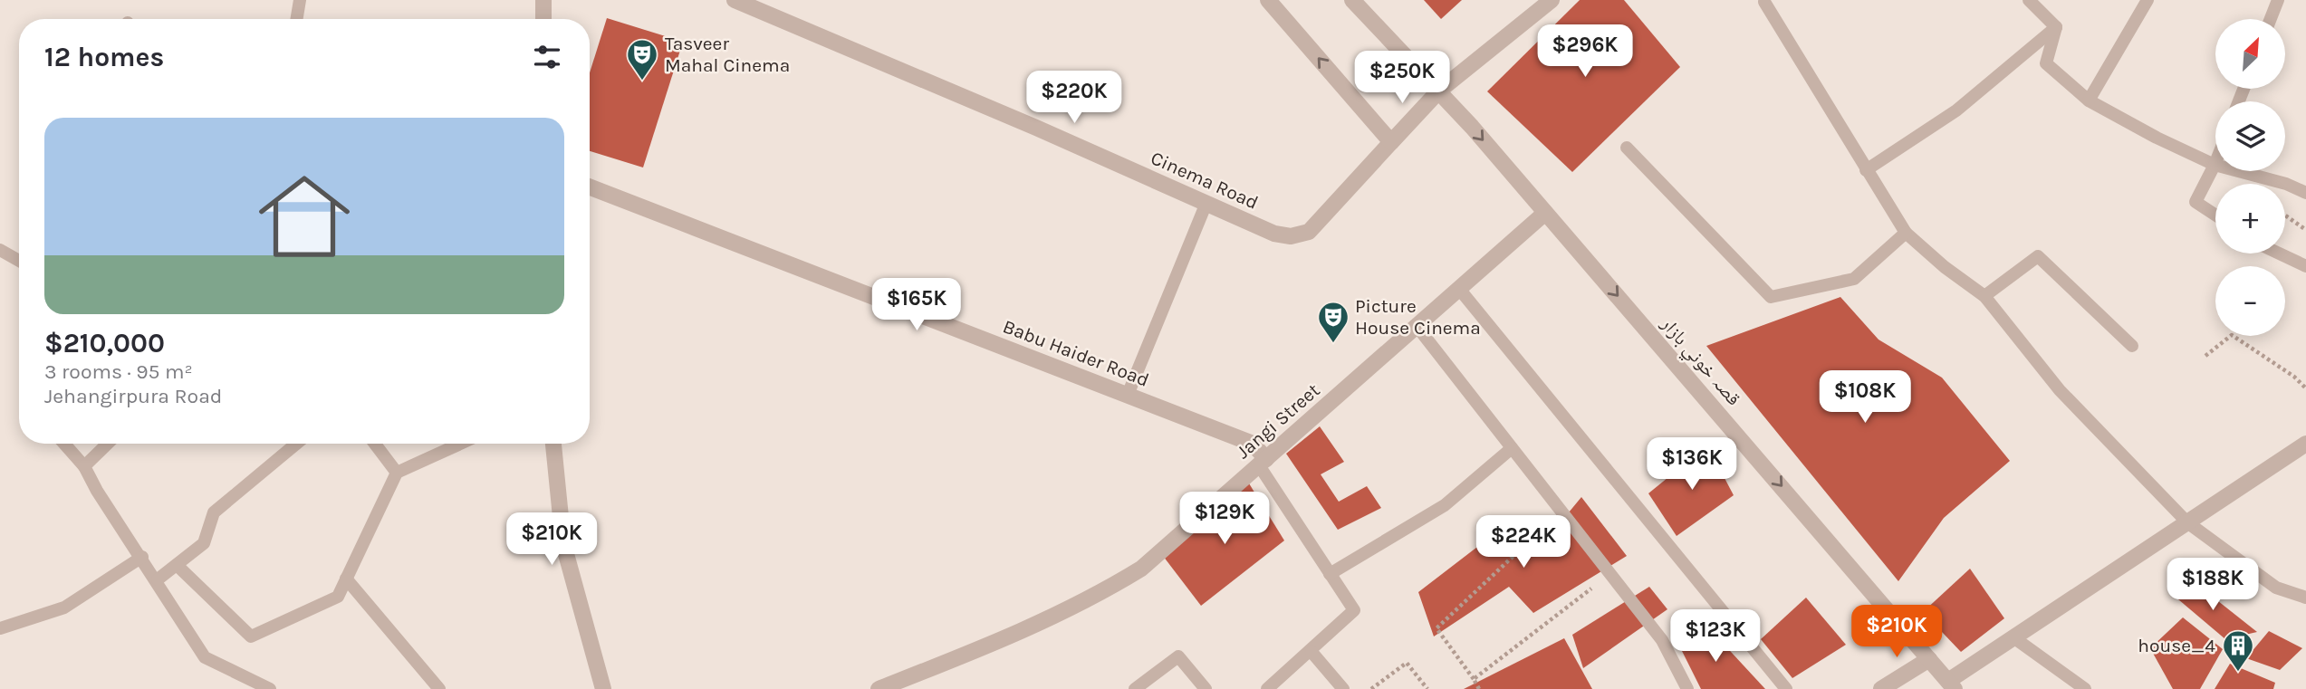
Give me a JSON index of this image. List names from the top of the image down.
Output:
{
  "streets": {
    "street": [
      "Cinema Road",
      "Babu Haider Road",
      "قصہ خوني بازار",
      "Jangi Street"
    ]
  },
  "crossings": [
    ["Cinema Road", "قصہ خوني بازار"],
    ["Babu Haider Road", "Jangi Street"],
    ["قصہ خوني بازار", "Jangi Street"]
  ],
  "one_way": ["قصہ خوني بازار"],
  "places": {
    "theatre": ["Tasveer Mahal Cinema", "Picture House Cinema"],
    "building": ["house_4"]
  },
  "north": "top right",
  "page": {
    "map_buttons": ["+", "−"],
    "heading": "12 homes",
    "price": [
      "$296K",
      "$250K",
      "$220K",
      "$165K",
      "$108K",
      "$136K",
      "$129K",
      "$210K",
      "$224K",
      "$188K",
      "$210K",
      "$123K"
    ],
    "list": [
      {
        "name": "$210,000",
        "note": "3 rooms · 95 m² · Jehangirpura Road"
      }
    ]
  }
}
